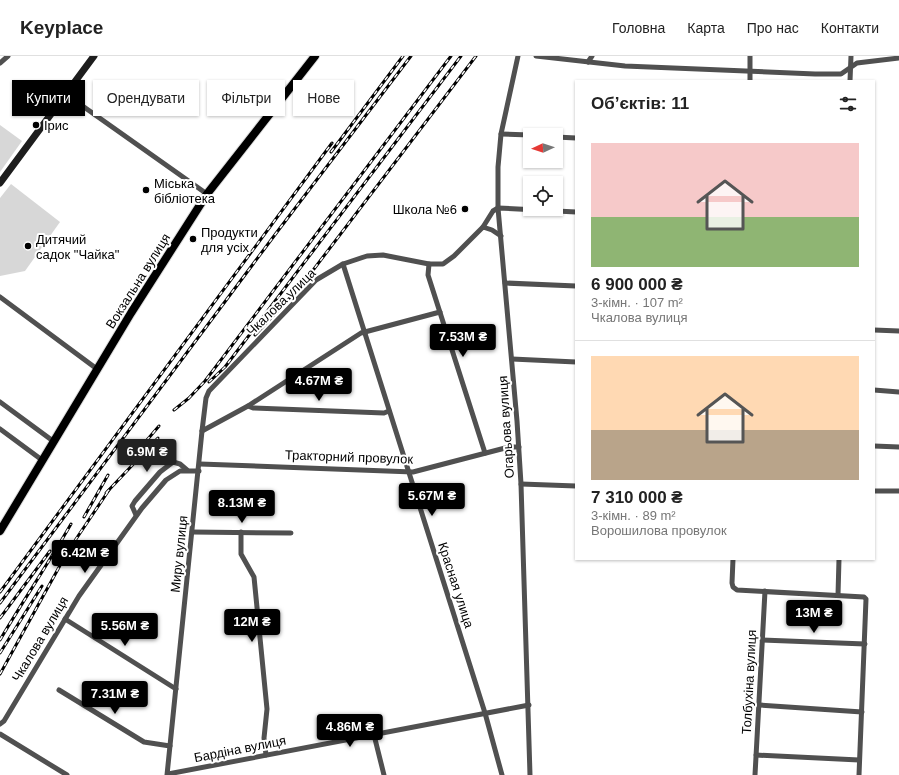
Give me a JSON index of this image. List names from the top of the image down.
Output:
{
  "streets": {
    "main road": ["Вокзальна вулиця"],
    "street": [
      "Чкалова улица",
      "Огарьова вулиця",
      "Тракторний провулок",
      "Миру вулиця",
      "Красная улица",
      "Чкалова вулиця",
      "Толбухіна вулиця",
      "Бардіна вулиця"
    ]
  },
  "crossings": [
    ["Чкалова улица", "Огарьова вулиця"],
    ["Чкалова улица", "Миру вулиця"],
    ["Чкалова улица", "Красная улица"],
    ["Огарьова вулиця", "Тракторний провулок"],
    ["Огарьова вулиця", "Бардіна вулиця"],
    ["Тракторний провулок", "Миру вулиця"],
    ["Тракторний провулок", "Красная улица"],
    ["Миру вулиця", "Чкалова вулиця"],
    ["Миру вулиця", "Бардіна вулиця"],
    ["Красная улица", "Бардіна вулиця"]
  ],
  "places": [
    "Ірис",
    "Міська бібліотека",
    "Школа №6",
    "Продукти для усіх",
    "Дитячий садок \"Чайка\""
  ],
  "north": "left",
  "page": {
    "header": "Keyplace",
    "nav": [
      "Головна",
      "Карта",
      "Про нас",
      "Контакти"
    ],
    "chip": [
      "Купити",
      "Орендувати",
      "Фільтри",
      "Нове"
    ],
    "heading": "Об’єктів: 11",
    "list": [
      {
        "name": "6 900 000 ₴",
        "note": "3-кімн. · 107 m² · Чкалова вулиця"
      },
      {
        "name": "7 310 000 ₴",
        "note": "3-кімн. · 89 m² · Ворошилова провулок"
      }
    ],
    "price": [
      "7.53M ₴",
      "4.67M ₴",
      "6.9M ₴",
      "5.67M ₴",
      "8.13M ₴",
      "6.42M ₴",
      "13M ₴",
      "12M ₴",
      "5.56M ₴",
      "7.31M ₴",
      "4.86M ₴"
    ]
  }
}
